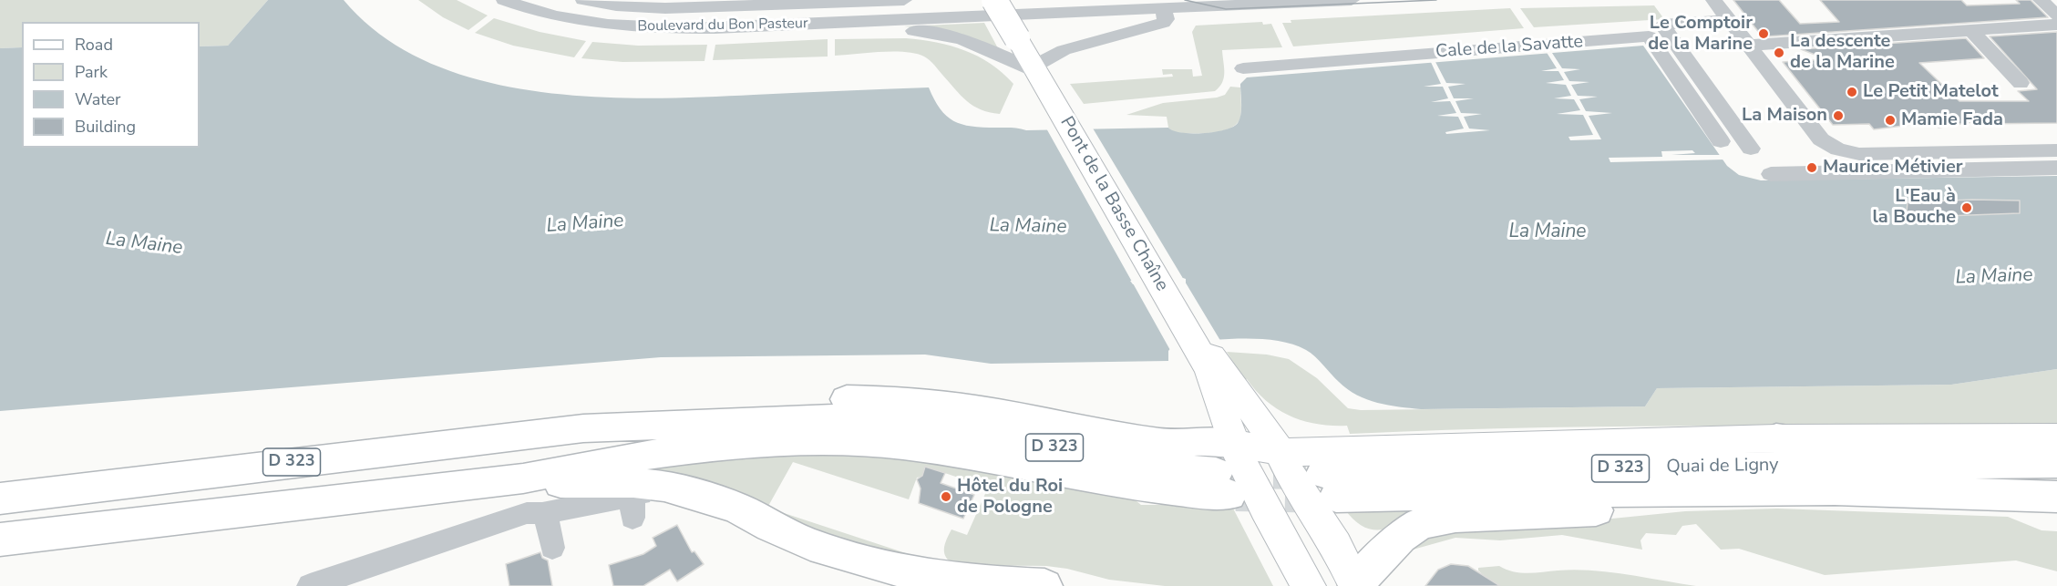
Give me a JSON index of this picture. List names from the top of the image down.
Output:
{
  "streets": {
    "highway": ["D 323", "Quai de Ligny"],
    "main road": ["Pont de la Basse Chaîne"],
    "street": ["Boulevard du Bon Pasteur", "Cale de la Savatte"]
  },
  "water": ["La Maine"],
  "places": [
    "Le Comptoir de la Marine",
    "La descente de la Marine",
    "Le Petit Matelot",
    "La Maison",
    "Mamie Fada",
    "Maurice Métivier",
    "L'Eau à la Bouche",
    "Hôtel du Roi de Pologne"
  ],
  "legend": [
    "Road",
    "Park",
    "Water",
    "Building"
  ]
}
